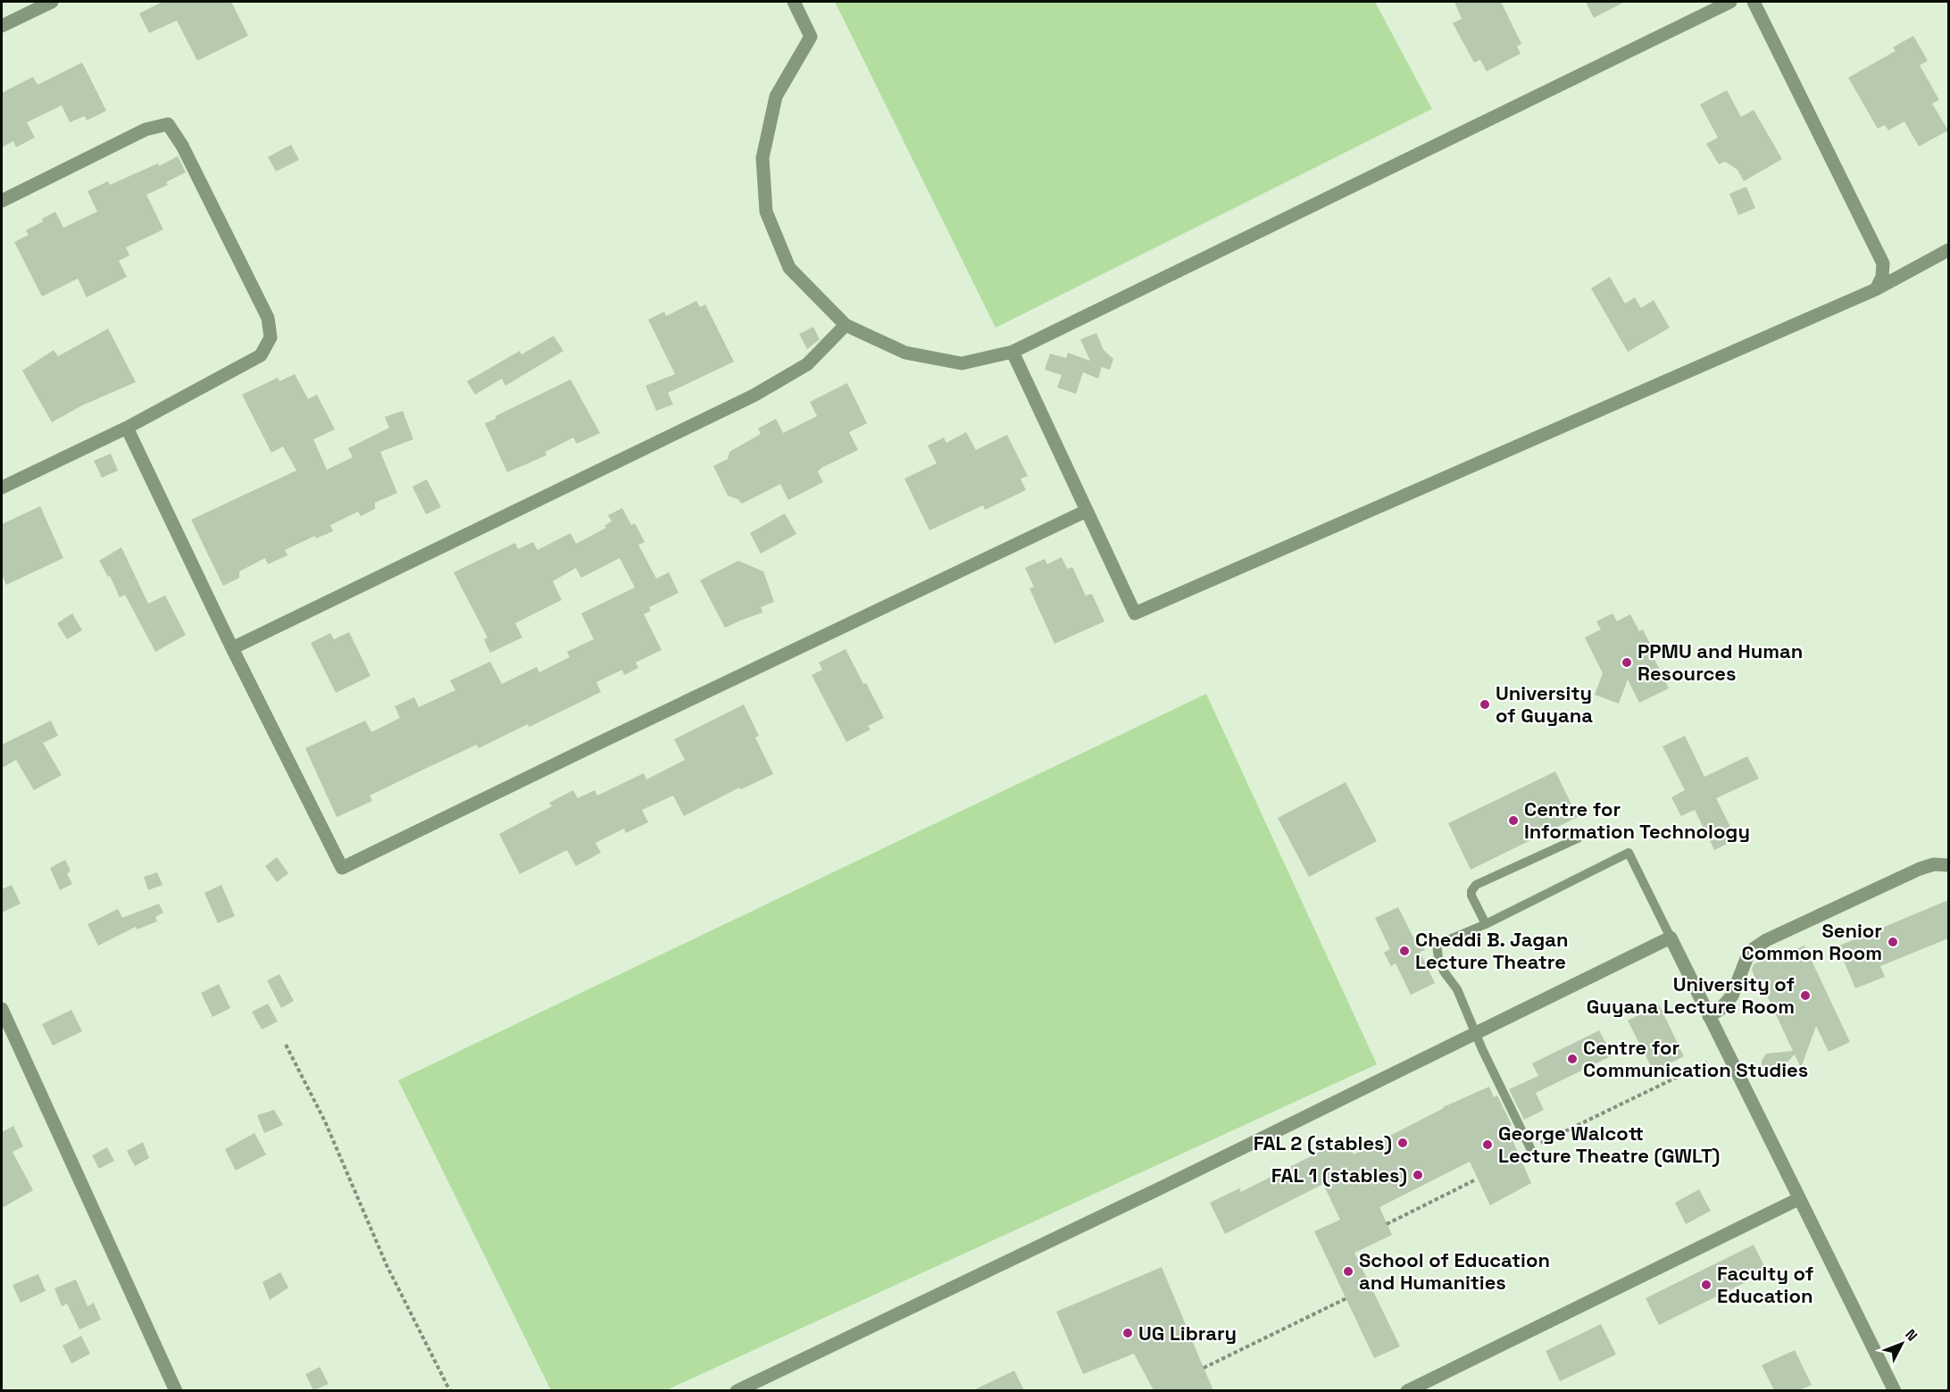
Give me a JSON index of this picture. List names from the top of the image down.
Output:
{
  "places": [
    "PPMU and Human Resources",
    "University of Guyana",
    "Centre for Information Technology",
    "Senior Common Room",
    "Cheddi B. Jagan Lecture Theatre",
    "University of Guyana Lecture Room",
    "Centre for Communication Studies",
    "FAL 2 (stables)",
    "George Walcott Lecture Theatre (GWLT)",
    "FAL 1 (stables)",
    "School of Education and Humanities",
    "Faculty of Education",
    "UG Library"
  ],
  "north": "top right"
}
